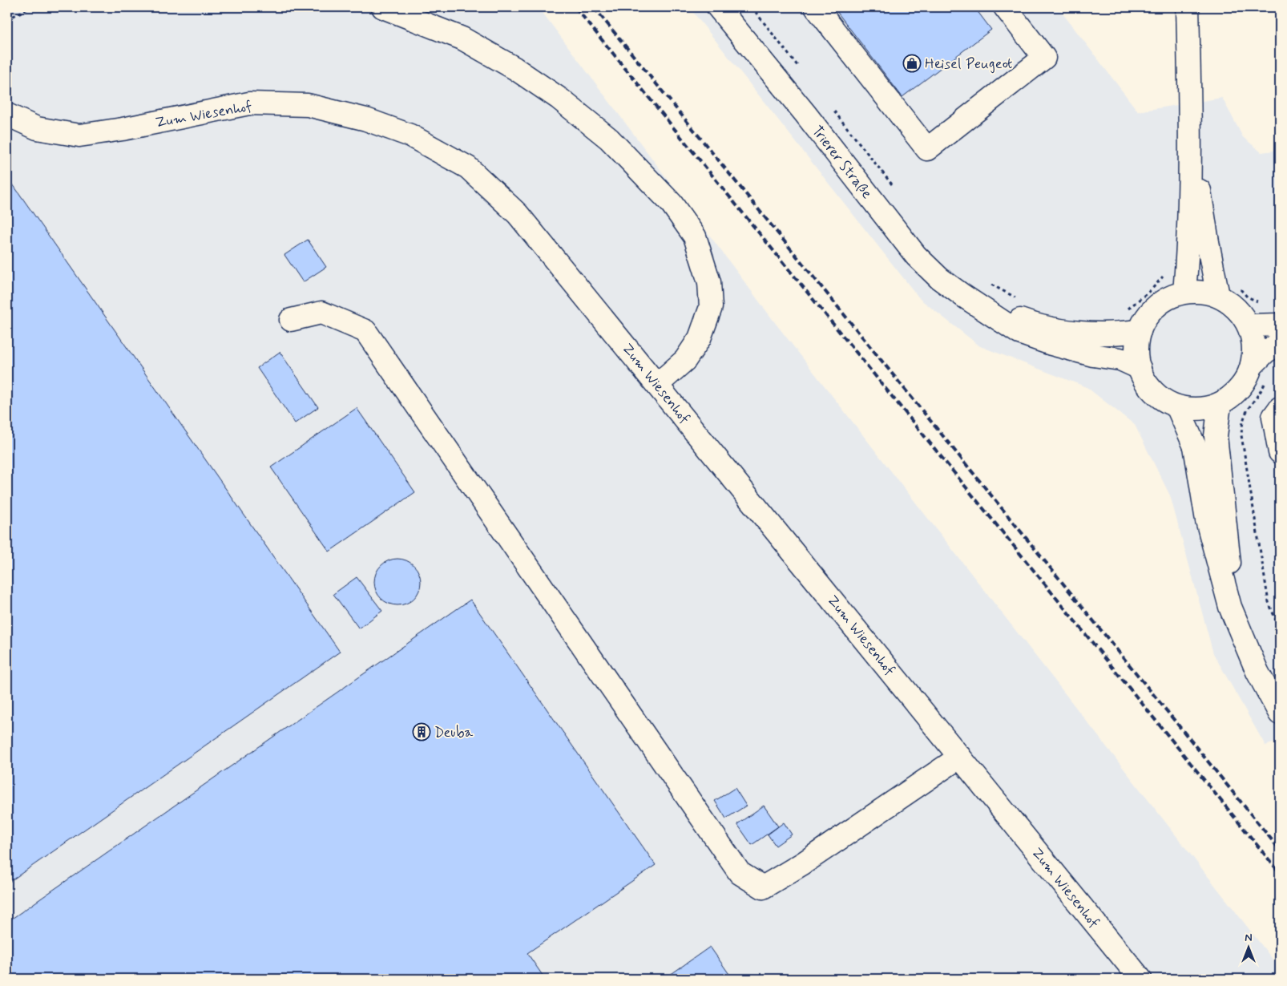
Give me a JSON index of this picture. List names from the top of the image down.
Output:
{
  "streets": {
    "street": ["Zum Wiesenhof", "Trierer Straße"]
  },
  "places": {
    "shop": ["Heisel Peugeot"],
    "building": ["Deuba"]
  },
  "north": "top"
}
